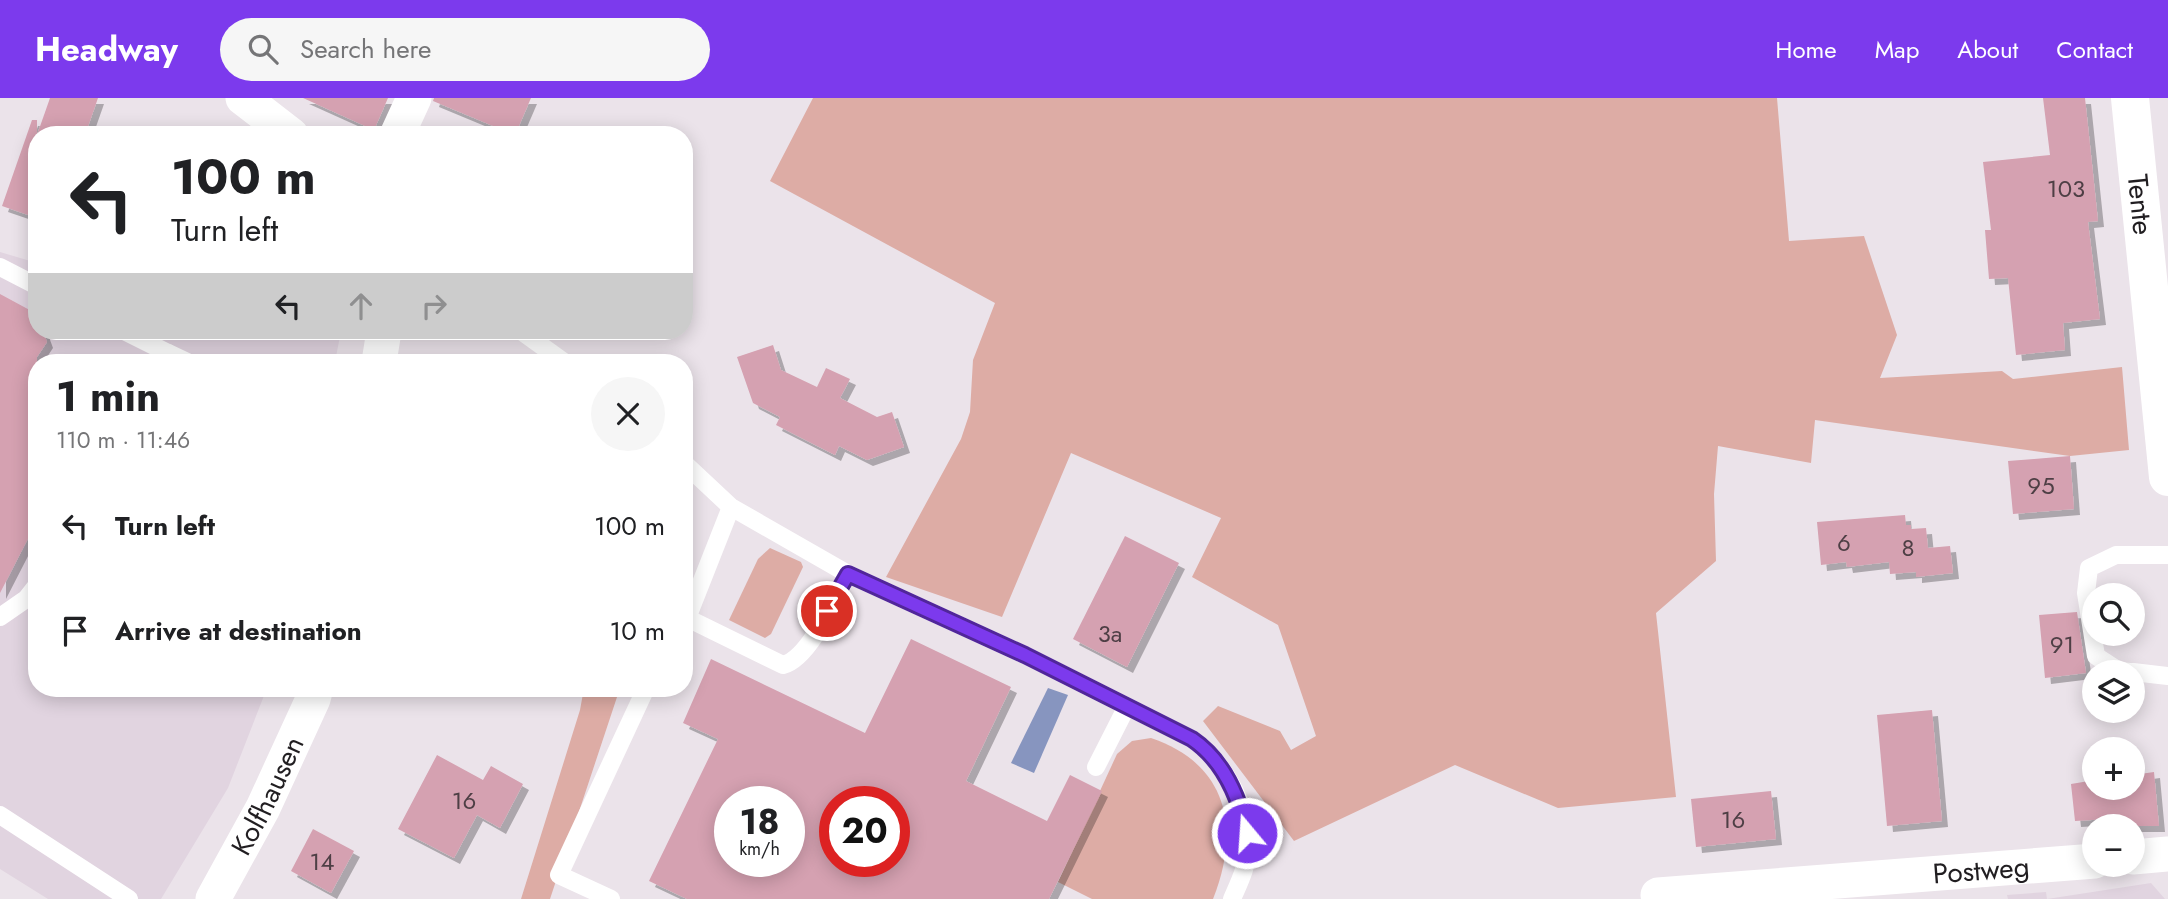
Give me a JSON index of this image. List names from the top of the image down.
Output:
{
  "streets": {
    "main road": ["Tente"],
    "street": ["Kolfhausen", "Postweg"]
  },
  "house_numbers": [
    "103",
    "95",
    "6",
    "8",
    "3a",
    "91",
    "16",
    "16",
    "14"
  ],
  "page": {
    "header": "Headway",
    "search": "Search here",
    "nav": [
      "Home",
      "Map",
      "About",
      "Contact"
    ],
    "turn": ["100 m", "Turn left"],
    "heading": ["1 min", "110 m · 11:46"],
    "list": [
      {
        "name": "Turn left",
        "value": "100 m"
      },
      {
        "name": "Arrive at destination",
        "value": "10 m"
      }
    ],
    "map_buttons": ["+", "−"],
    "speed": "18 km/h",
    "limit": "20"
  }
}
